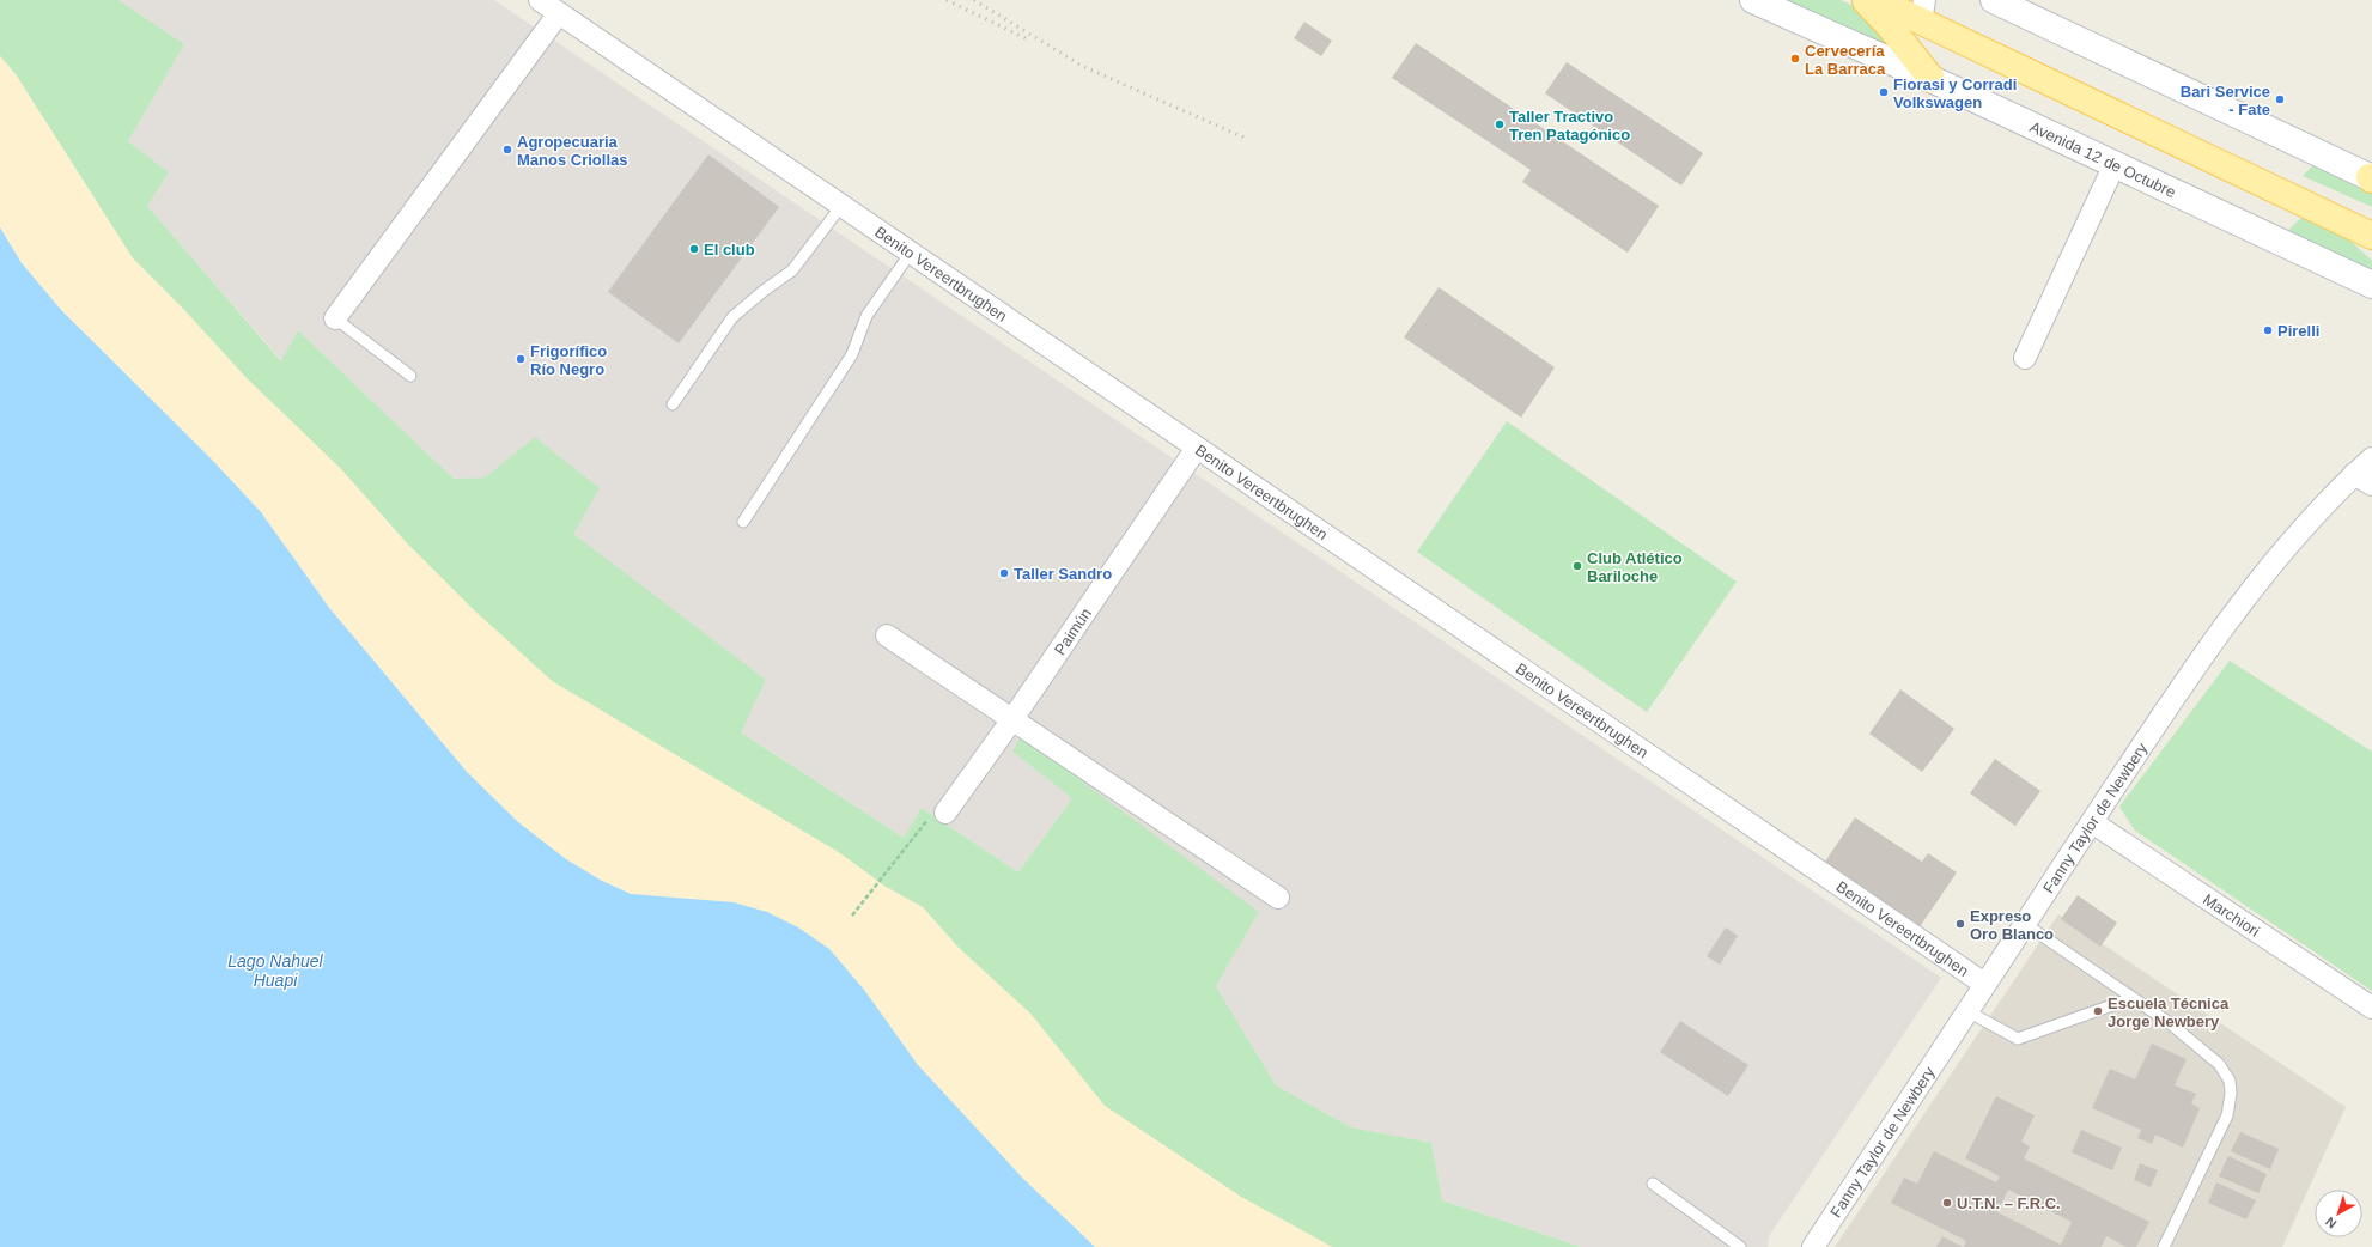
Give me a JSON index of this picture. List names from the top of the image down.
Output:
{
  "streets": {
    "street": [
      "Avenida 12 de Octubre",
      "Benito Vereertbrughen",
      "Paimún",
      "Fanny Taylor de Newbery",
      "Marchiori"
    ]
  },
  "crossings": [
    ["Benito Vereertbrughen", "Paimún"],
    ["Benito Vereertbrughen", "Fanny Taylor de Newbery"],
    ["Fanny Taylor de Newbery", "Marchiori"]
  ],
  "water": ["Lago Nahuel Huapi"],
  "places": [
    "Cervecería La Barraca",
    "Fiorasi y Corradi Volkswagen",
    "Bari Service - Fate",
    "Taller Tractivo Tren Patagónico",
    "Agropecuaria Manos Criollas",
    "El club",
    "Pirelli",
    "Frigorífico Río Negro",
    "Club Atlético Bariloche",
    "Taller Sandro",
    "Expreso Oro Blanco",
    "Escuela Técnica Jorge Newbery",
    "U.T.N. – F.R.C."
  ],
  "north": "bottom left"
}
